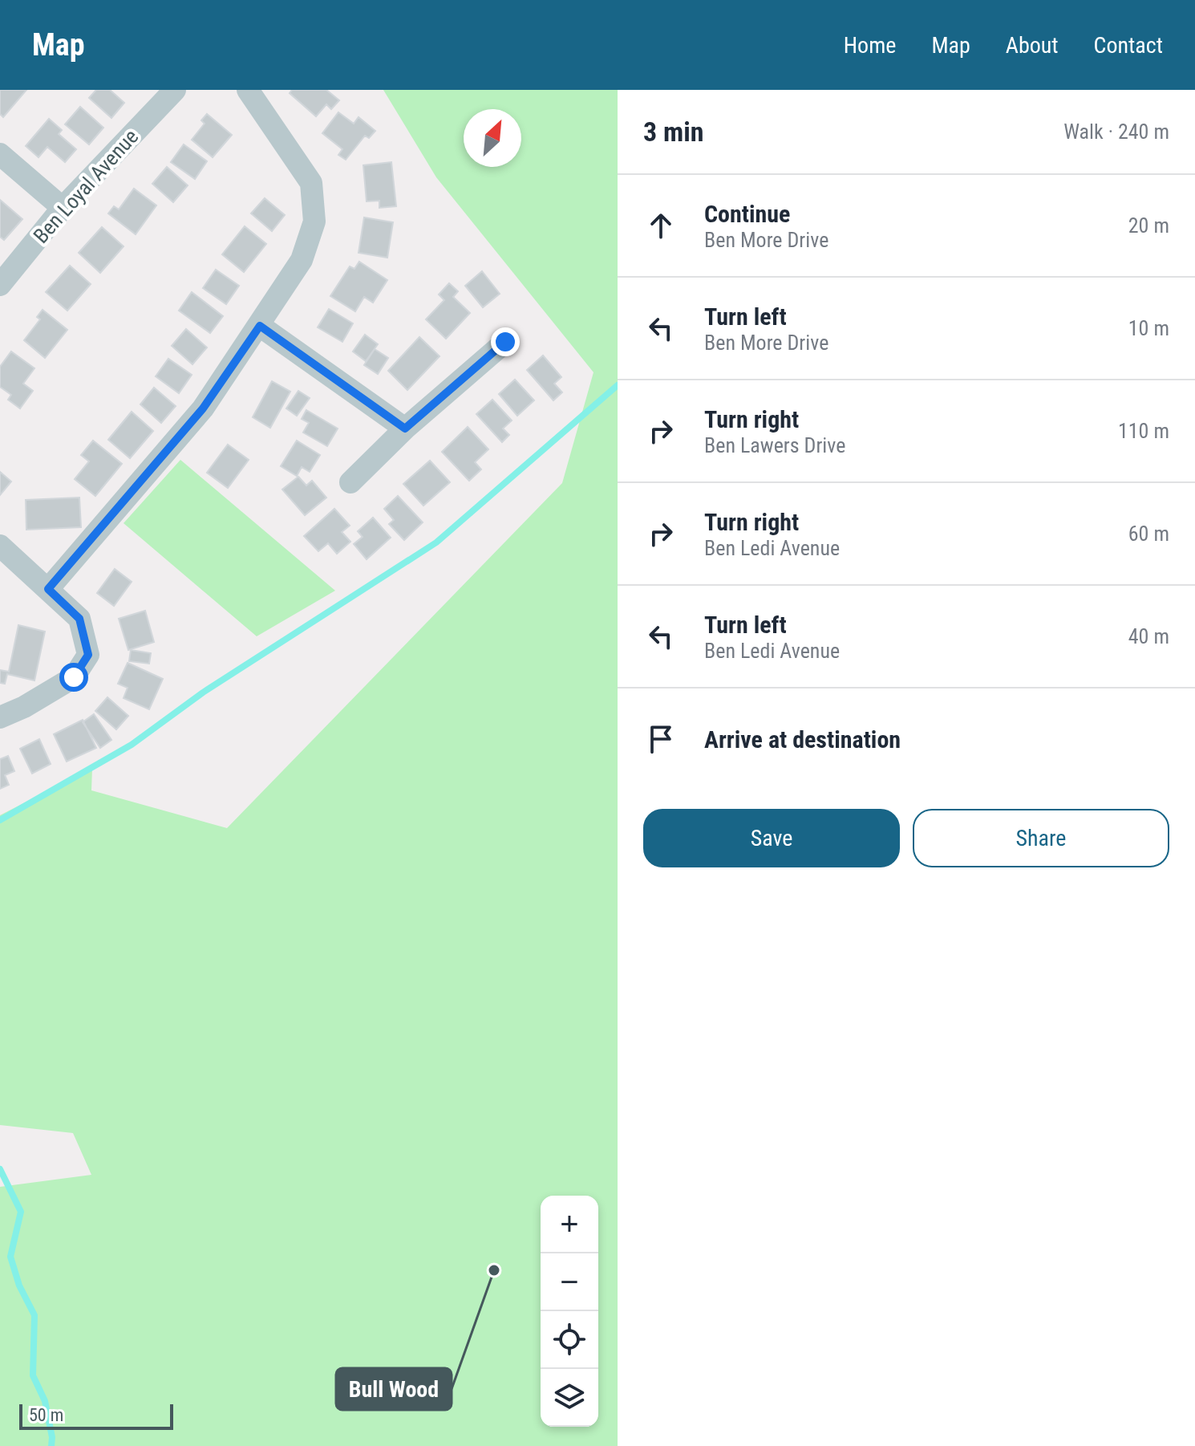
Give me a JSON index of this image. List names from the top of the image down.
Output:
{
  "streets": {
    "street": ["Ben Loyal Avenue"]
  },
  "places": ["Bull Wood"],
  "scale_bar": "50 m",
  "north": "top right",
  "page": {
    "header": "Map",
    "nav": [
      "Home",
      "Map",
      "About",
      "Contact"
    ],
    "heading": ["3 min", "Walk · 240 m"],
    "list": [
      ["Continue", "Ben More Drive", "20 m"],
      ["Turn left", "Ben More Drive", "10 m"],
      ["Turn right", "Ben Lawers Drive", "110 m"],
      ["Turn right", "Ben Ledi Avenue", "60 m"],
      ["Turn left", "Ben Ledi Avenue", "40 m"],
      "Arrive at destination"
    ],
    "buttons": ["Save", "Share"],
    "map_buttons": ["+", "−"],
    "scale": "50 m"
  }
}
